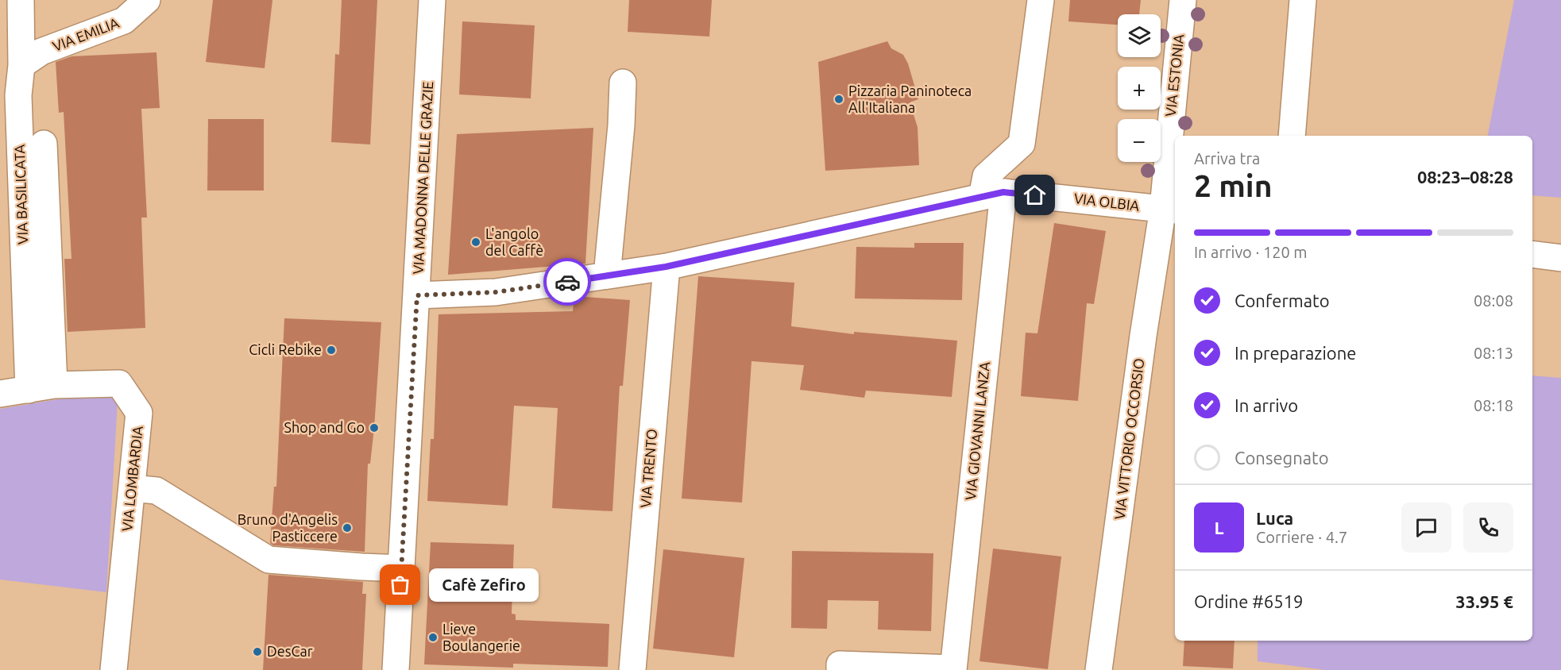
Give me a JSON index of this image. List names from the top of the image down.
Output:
{
  "streets": {
    "street": [
      "VIA EMILIA",
      "VIA ESTONIA",
      "VIA MADONNA DELLE GRAZIE",
      "VIA BASILICATA",
      "VIA OLBIA",
      "VIA GIOVANNI LANZA",
      "VIA VITTORIO OCCORSIO",
      "VIA TRENTO",
      "VIA LOMBARDIA"
    ]
  },
  "crossings": [
    ["VIA EMILIA", "VIA BASILICATA"],
    ["VIA ESTONIA", "VIA OLBIA"],
    ["VIA ESTONIA", "VIA VITTORIO OCCORSIO"],
    ["VIA MADONNA DELLE GRAZIE", "VIA OLBIA"],
    ["VIA BASILICATA", "VIA LOMBARDIA"],
    ["VIA OLBIA", "VIA GIOVANNI LANZA"],
    ["VIA OLBIA", "VIA VITTORIO OCCORSIO"],
    ["VIA OLBIA", "VIA TRENTO"]
  ],
  "places": [
    "Pizzaria Paninoteca All'Italiana",
    "L'angolo del Caffè",
    "Cicli Rebike",
    "Shop and Go",
    "Bruno d'Angelis Pasticcere",
    "Cafè Zefiro",
    "Lieve Boulangerie",
    "DesCar"
  ],
  "page": {
    "map_buttons": ["+", "−"],
    "heading": ["2 min", "Arriva tra", "08:23–08:28"],
    "panel": [
      "Luca",
      "Corriere · 4.7",
      "Ordine #6519",
      "33.95 €"
    ],
    "bar": "In arrivo · 120 m",
    "list": [
      ["Confermato", "08:08"],
      ["In preparazione", "08:13"],
      ["In arrivo", "08:18"],
      "Consegnato"
    ],
    "round": "L",
    "bubble": "Cafè Zefiro"
  }
}
